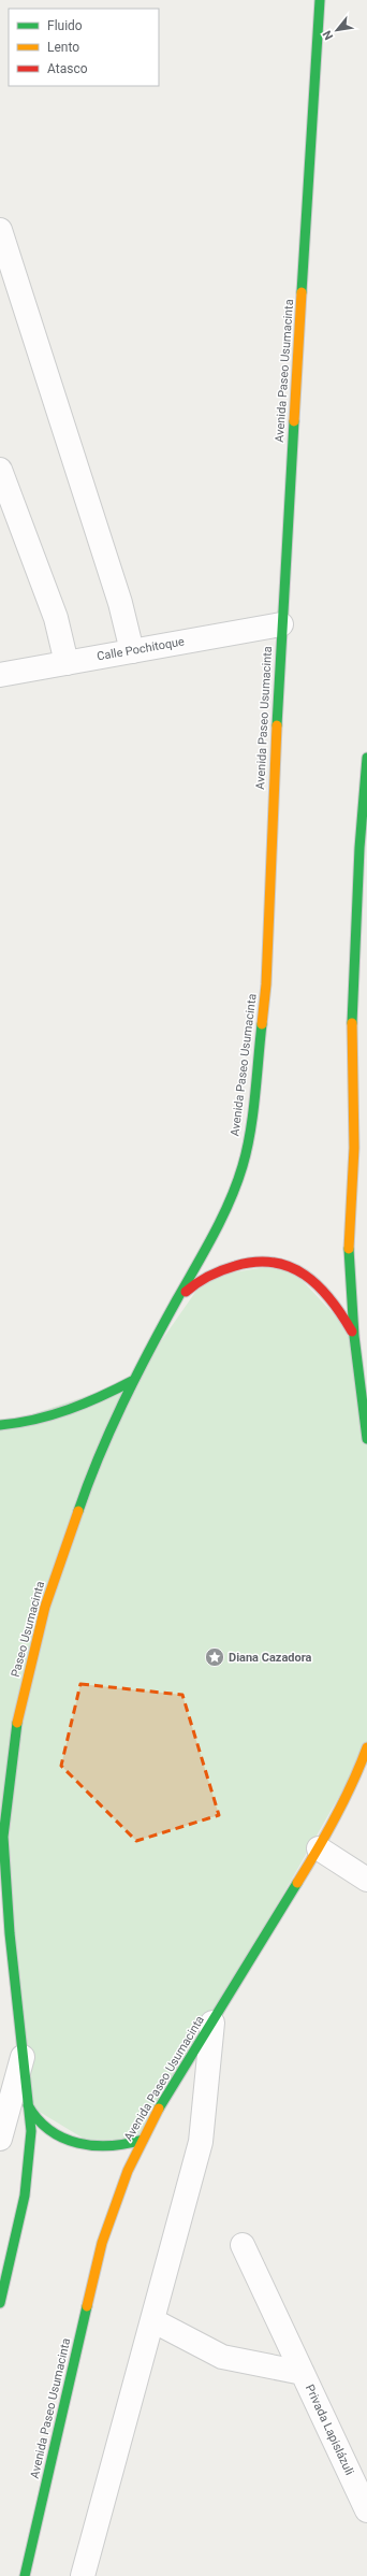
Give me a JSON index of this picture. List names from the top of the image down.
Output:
{
  "streets": {
    "main road": ["Avenida Paseo Usumacinta", "Paseo Usumacinta"],
    "street": ["Calle Pochitoque", "Privada Lapislázuli"]
  },
  "crossings": [
    ["Avenida Paseo Usumacinta", "Calle Pochitoque"],
    ["Avenida Paseo Usumacinta", "Paseo Usumacinta"]
  ],
  "places": {
    "place": ["Diana Cazadora"]
  },
  "legend": ["Fluido", "Lento", "Atasco"],
  "north": "bottom left"
}
